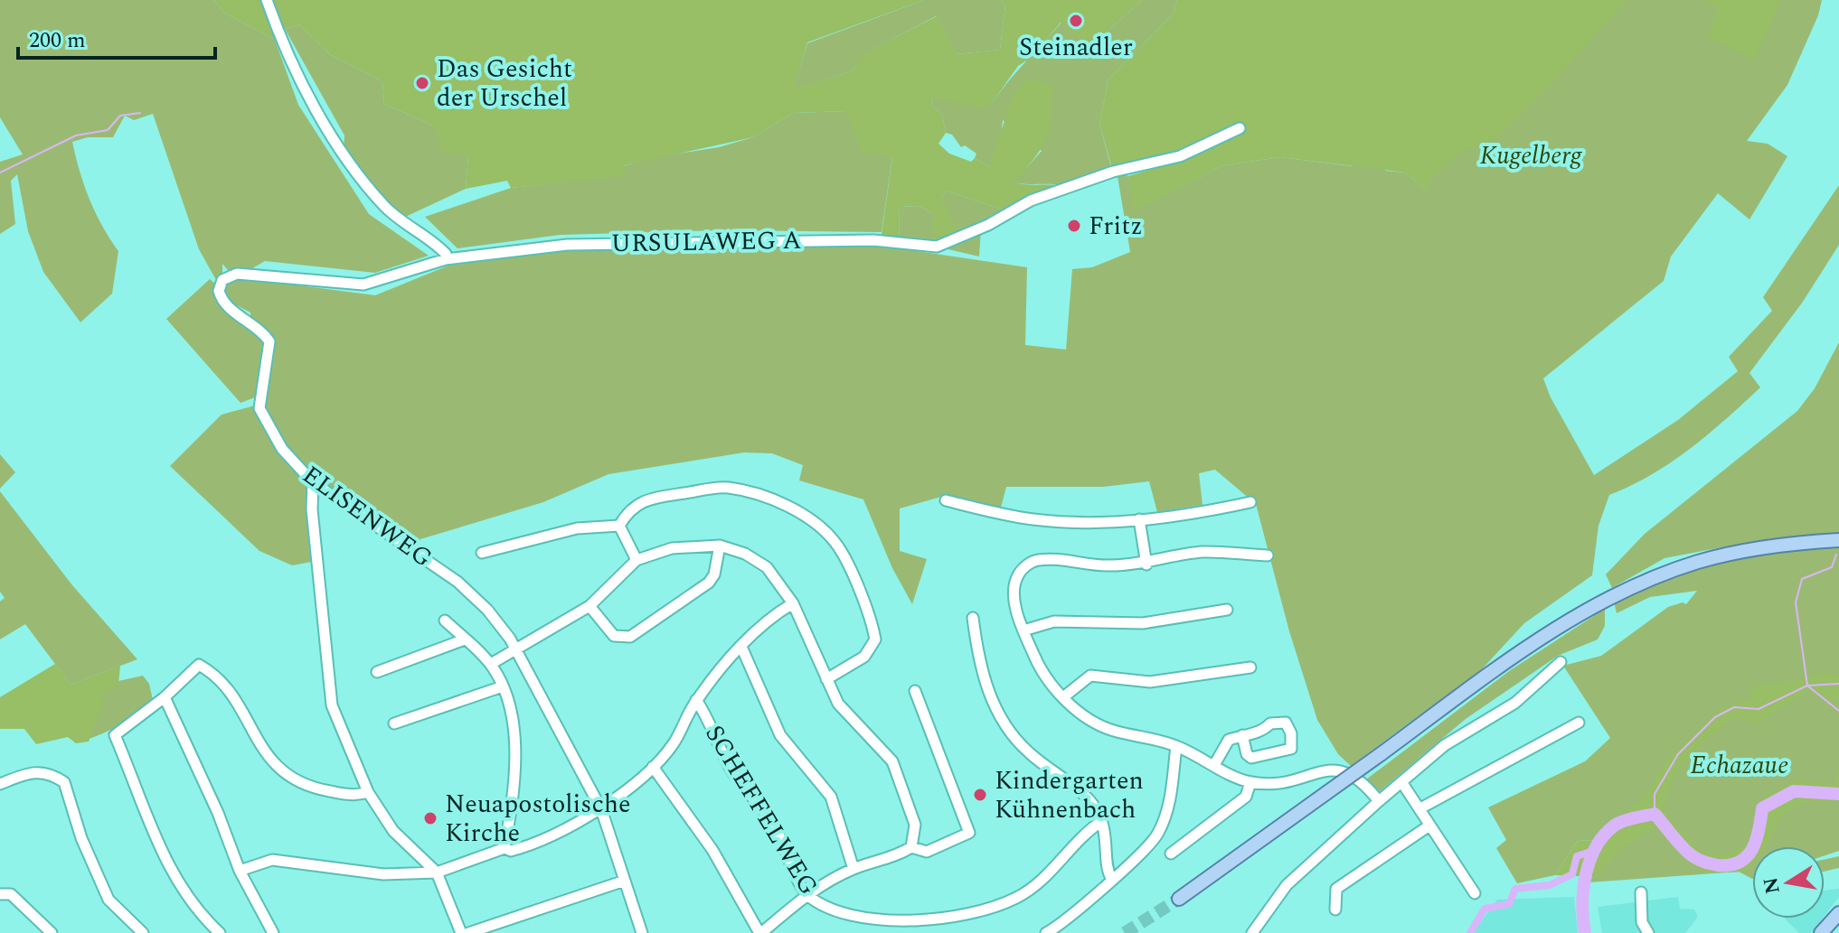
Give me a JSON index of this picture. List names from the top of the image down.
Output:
{
  "streets": {
    "street": ["URSULAWEG A", "ELISENWEG", "SCHEFFELWEG"]
  },
  "crossings": [
    ["URSULAWEG A", "ELISENWEG"]
  ],
  "parks": ["Kugelberg", "Echazaue"],
  "places": [
    "Steinadler",
    "Das Gesicht der Urschel",
    "Fritz",
    "Kindergarten Kühnenbach",
    "Neuapostolische Kirche"
  ],
  "scale_bar": "200 m",
  "north": "left"
}
